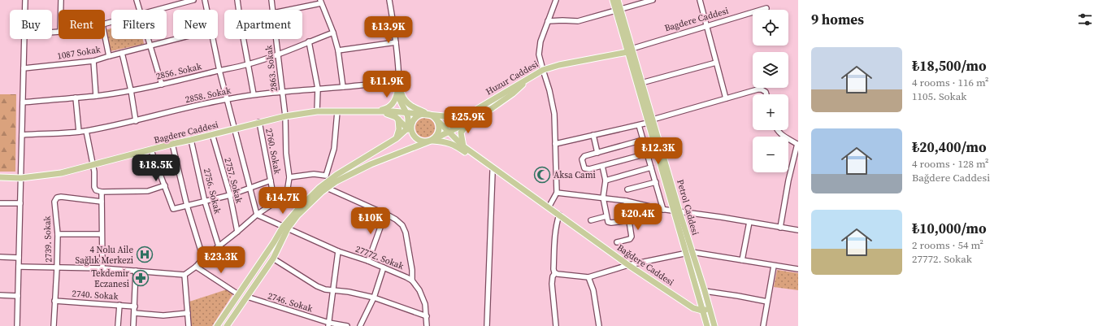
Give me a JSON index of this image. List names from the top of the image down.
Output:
{
  "streets": {
    "main road": [
      "Bagdere Caddesi",
      "Huzur Caddesi",
      "Petrol Caddesi",
      "Bağdere Caddesi"
    ],
    "street": [
      "1087 Sokak",
      "2863. Sokak",
      "2856. Sokak",
      "2858. Sokak",
      "2760. Sokak",
      "2757. Sokak",
      "2756. Sokak",
      "2739. Sokak",
      "27772. Sokak",
      "2740. Sokak",
      "2746. Sokak"
    ]
  },
  "crossings": [
    ["Bagdere Caddesi", "2863. Sokak"],
    ["Bagdere Caddesi", "Huzur Caddesi"],
    ["Bagdere Caddesi", "2760. Sokak"],
    ["Bagdere Caddesi", "2757. Sokak"],
    ["Bagdere Caddesi", "2756. Sokak"],
    ["Bagdere Caddesi", "Petrol Caddesi"],
    ["2863. Sokak", "2856. Sokak"],
    ["2863. Sokak", "2858. Sokak"],
    ["2863. Sokak", "2760. Sokak"],
    ["Huzur Caddesi", "Petrol Caddesi"],
    ["Huzur Caddesi", "Bağdere Caddesi"],
    ["2739. Sokak", "2740. Sokak"]
  ],
  "places": {
    "mosque": ["Aksa Cami"],
    "hospital": ["4 Nolu Aile Sağlık Merkezi"],
    "pharmacy": ["Tekdemir Eczanesi"]
  },
  "page": {
    "heading": "9 homes",
    "map_buttons": ["+", "−"],
    "chip": [
      "Buy",
      "Rent",
      "Filters",
      "New",
      "Apartment"
    ],
    "price": [
      "₺13.9K",
      "₺11.9K",
      "₺25.9K",
      "₺12.3K",
      "₺18.5K",
      "₺14.7K",
      "₺20.4K",
      "₺10K",
      "₺23.3K"
    ],
    "list": [
      {
        "name": "₺18,500/mo",
        "note": "4 rooms · 116 m² · 1105. Sokak"
      },
      {
        "name": "₺20,400/mo",
        "note": "4 rooms · 128 m² · Bağdere Caddesi"
      },
      {
        "name": "₺10,000/mo",
        "note": "2 rooms · 54 m² · 27772. Sokak"
      }
    ]
  }
}
